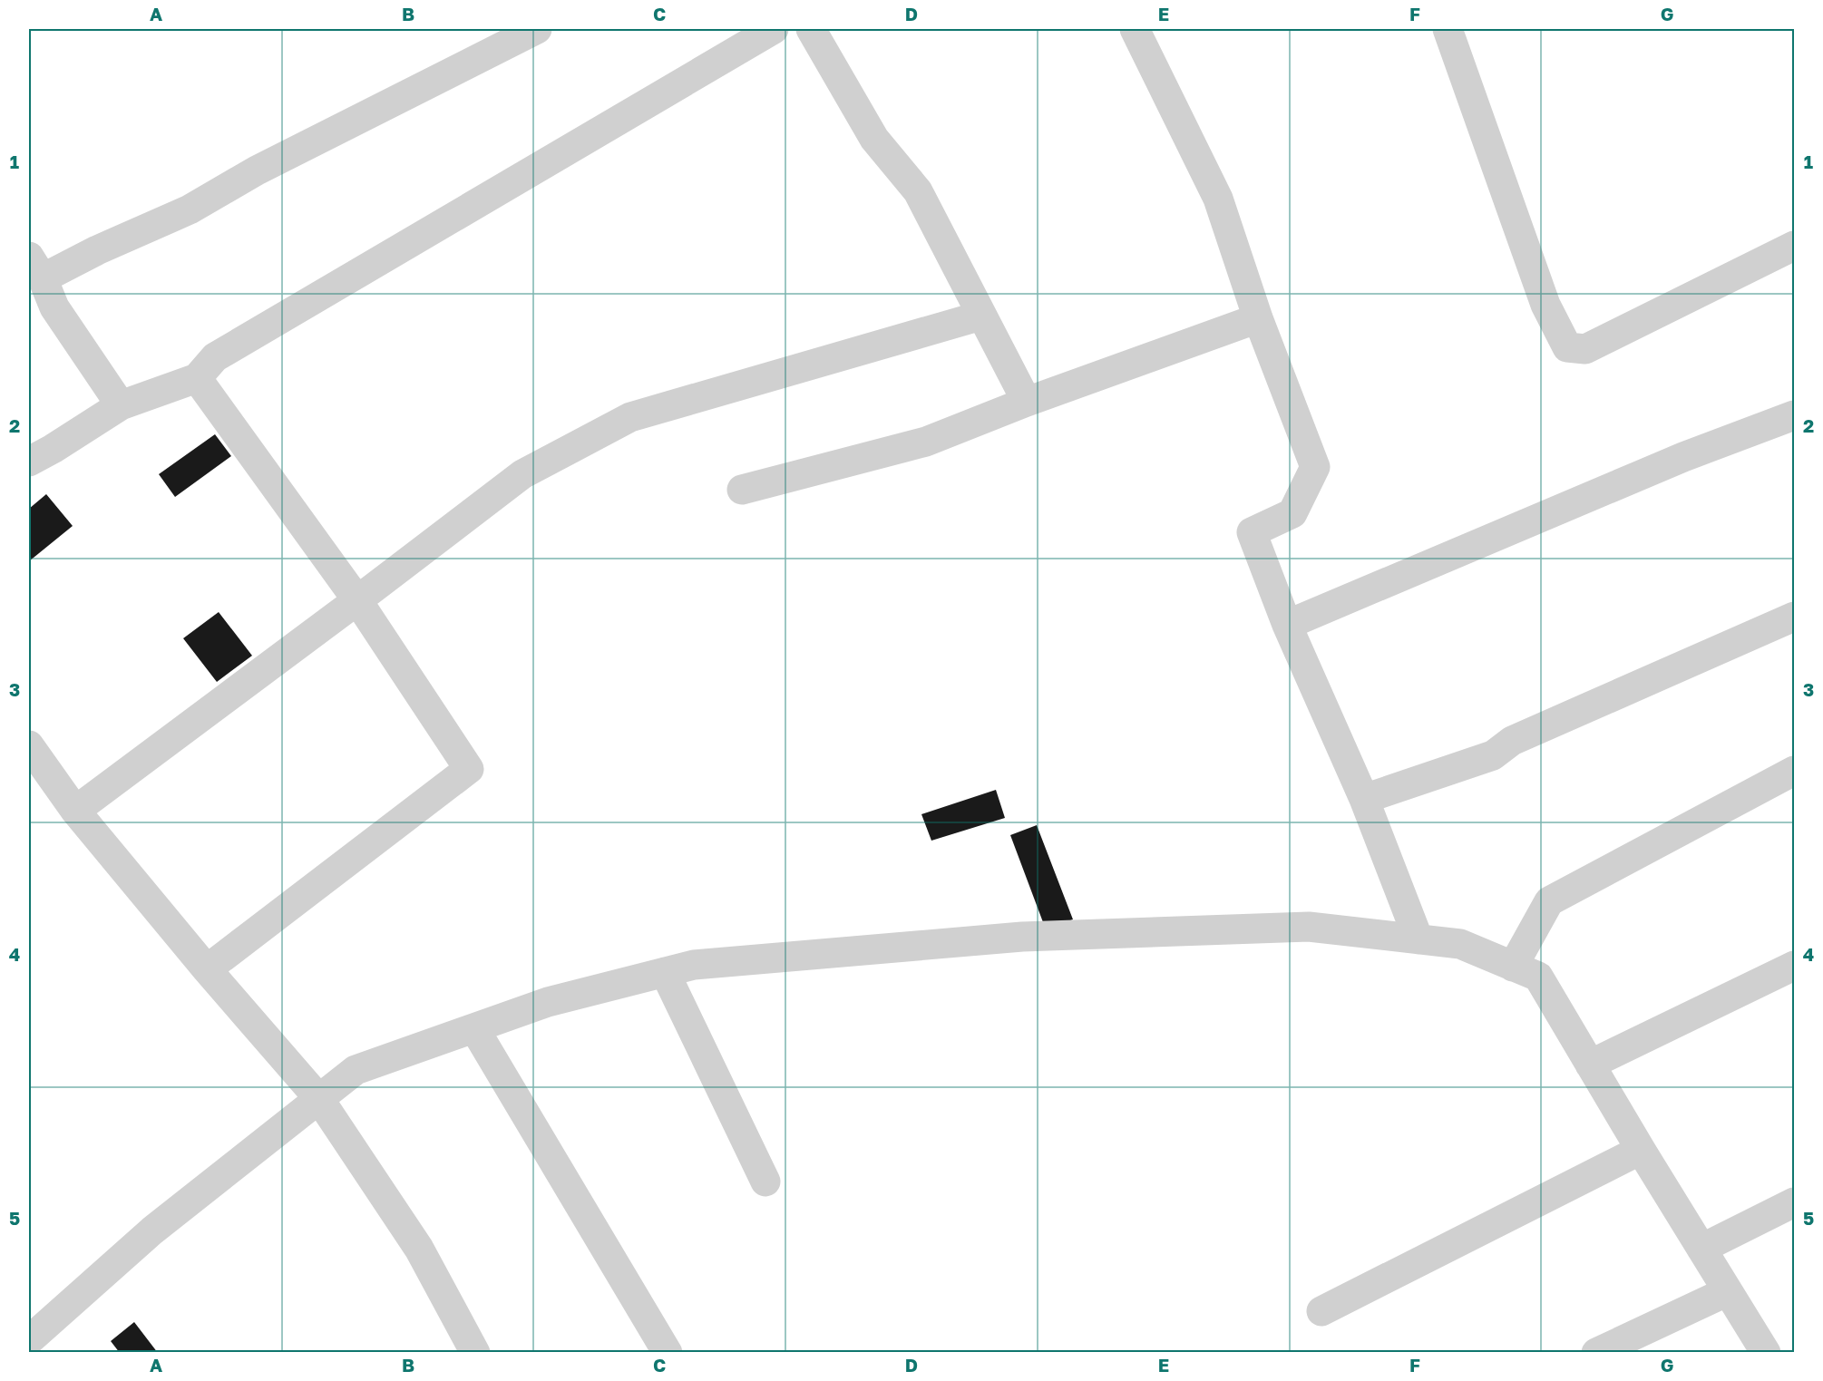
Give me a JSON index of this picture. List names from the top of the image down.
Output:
{
  "grid": {
    "columns": [
      "A",
      "B",
      "C",
      "D",
      "E",
      "F",
      "G"
    ],
    "rows": [
      "1",
      "2",
      "3",
      "4",
      "5"
    ]
  }
}
